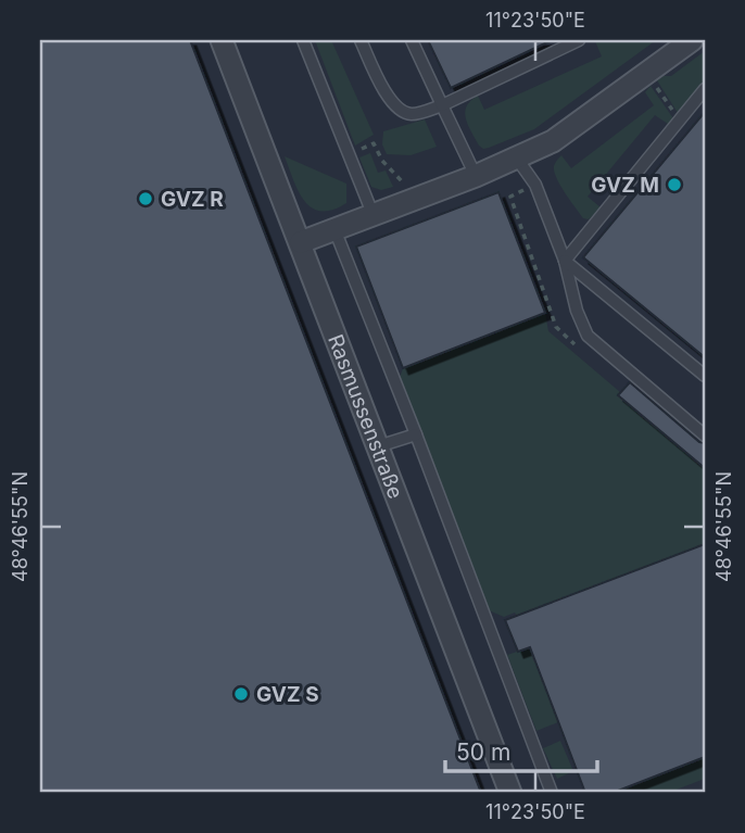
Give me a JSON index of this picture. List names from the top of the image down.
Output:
{
  "streets": {
    "street": ["Rasmussenstraße"]
  },
  "places": ["GVZ M", "GVZ R", "GVZ S"],
  "scale_bar": "50 m",
  "coordinates": ["11°23'50\"E", "48°46'55\"N"]
}
